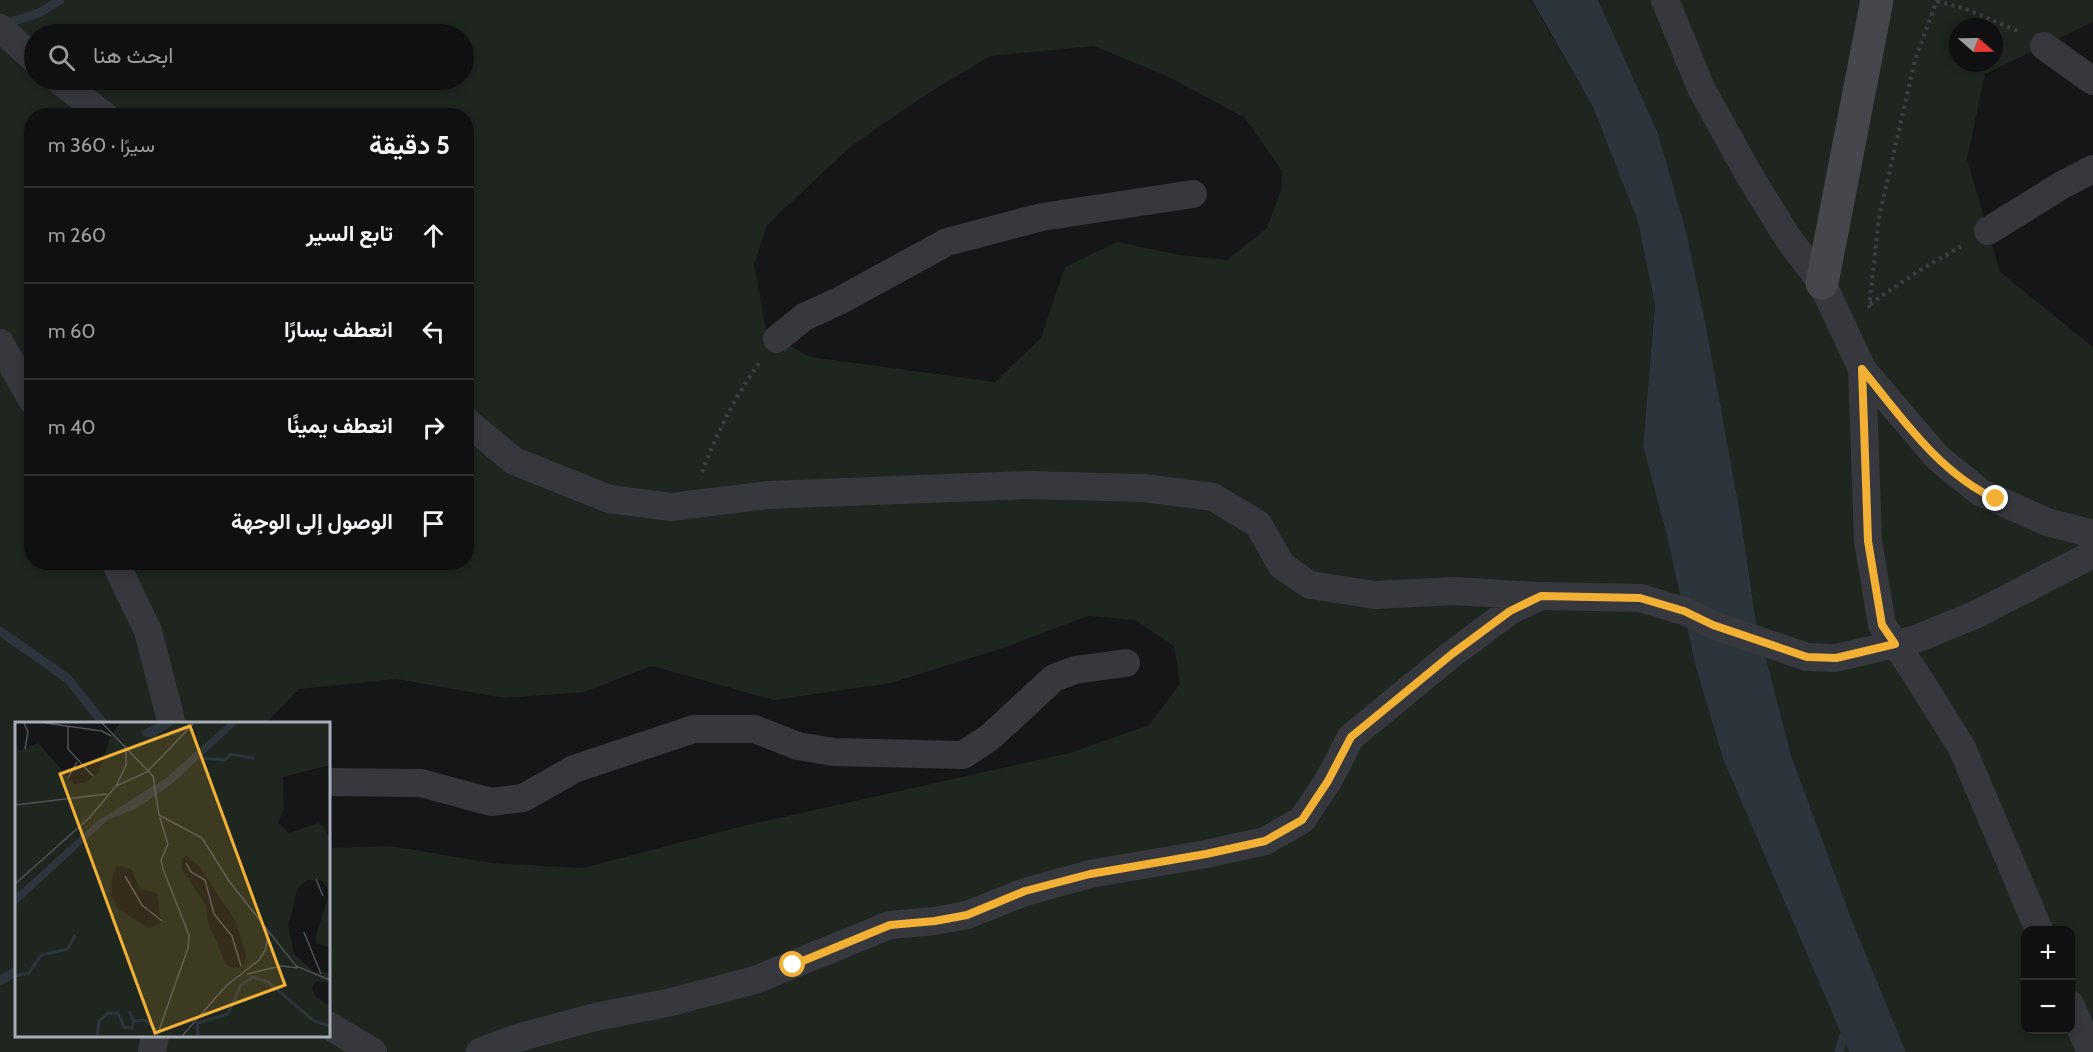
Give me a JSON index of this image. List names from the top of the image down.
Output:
{
  "north": "right",
  "page": {
    "search": "ابحث هنا",
    "heading": ["5 دقيقة", "سيرًا · 360 m"],
    "list": [
      ["تابع السير", "260 m"],
      ["انعطف يسارًا", "60 m"],
      ["انعطف يمينًا", "40 m"],
      "الوصول إلى الوجهة"
    ],
    "map_buttons": ["+", "−"]
  }
}
